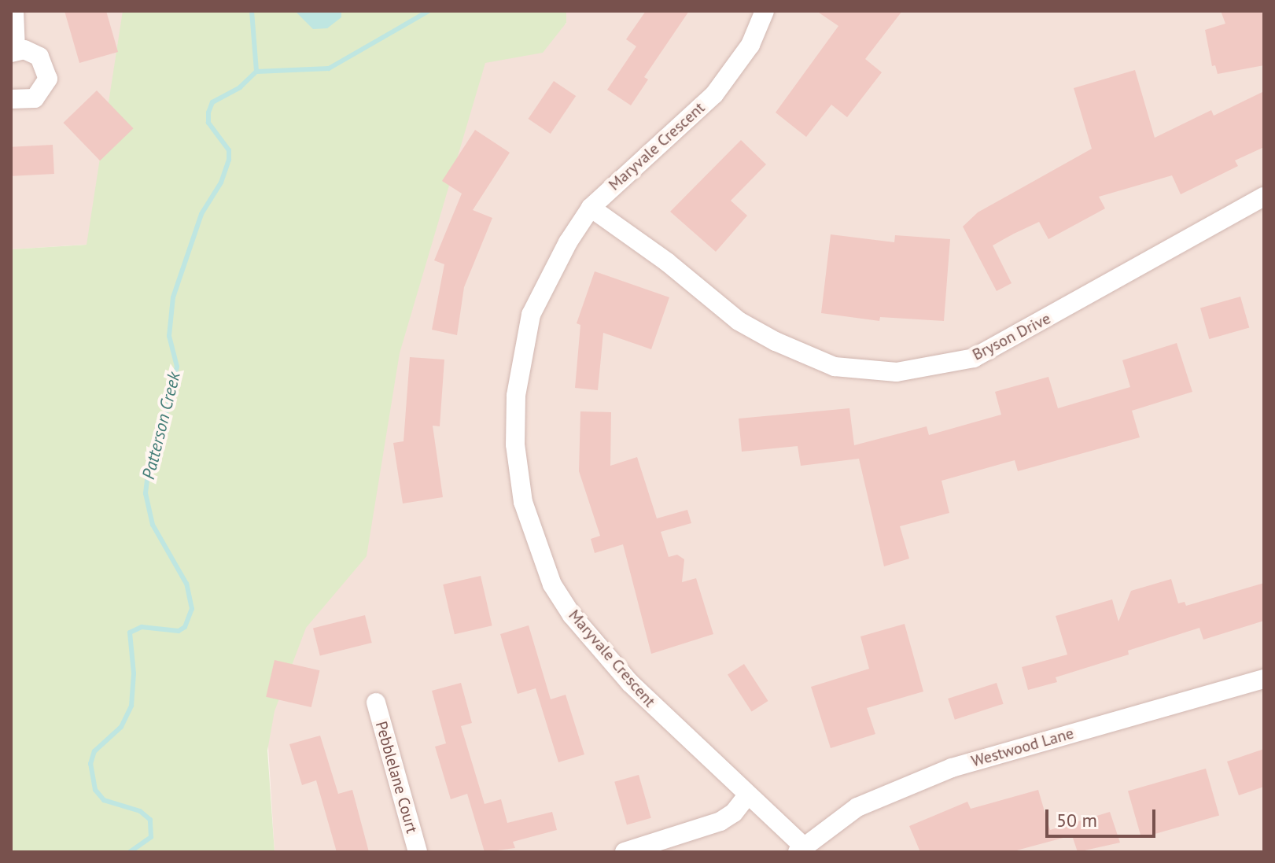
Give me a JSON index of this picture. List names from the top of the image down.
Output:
{
  "streets": {
    "street": [
      "Maryvale Crescent",
      "Bryson Drive",
      "Westwood Lane",
      "Pebblelane Court"
    ]
  },
  "crossings": [
    ["Maryvale Crescent", "Bryson Drive"],
    ["Maryvale Crescent", "Westwood Lane"]
  ],
  "water": ["Patterson Creek"],
  "scale_bar": "50 m"
}
